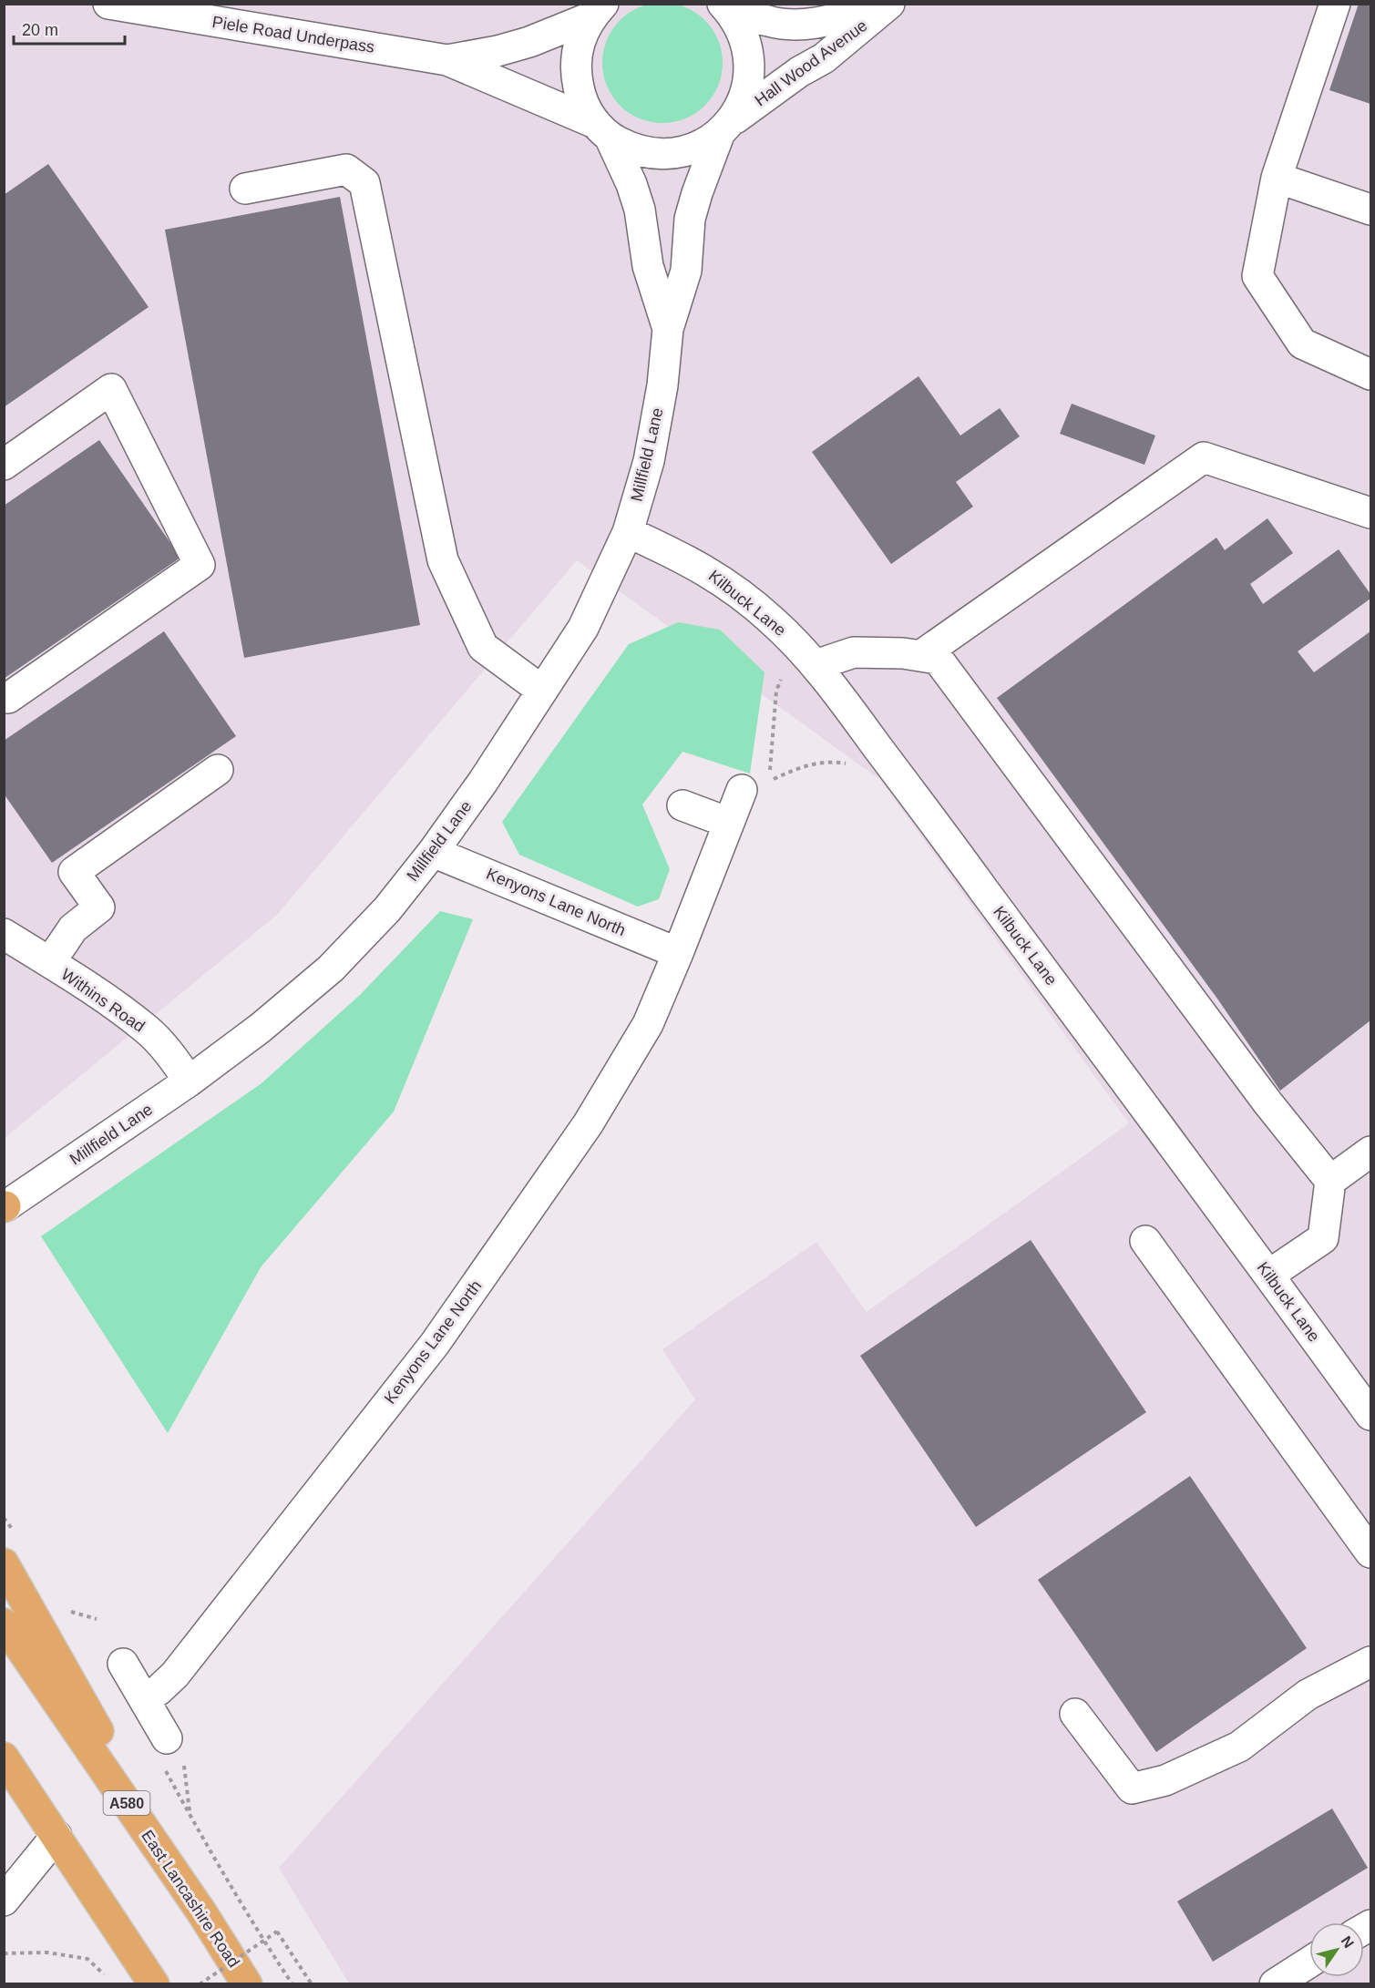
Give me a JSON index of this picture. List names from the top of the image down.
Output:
{
  "streets": {
    "highway": ["A580", "East Lancashire Road"],
    "street": [
      "Piele Road Underpass",
      "Hall Wood Avenue",
      "Millfield Lane",
      "Kilbuck Lane",
      "Kenyons Lane North",
      "Withins Road"
    ]
  },
  "crossings": [
    ["Piele Road Underpass", "Hall Wood Avenue"],
    ["Piele Road Underpass", "Millfield Lane"],
    ["Hall Wood Avenue", "Millfield Lane"],
    ["Millfield Lane", "Kilbuck Lane"],
    ["Millfield Lane", "Kenyons Lane North"],
    ["Millfield Lane", "Withins Road"]
  ],
  "scale_bar": "20 m",
  "north": "top right"
}
